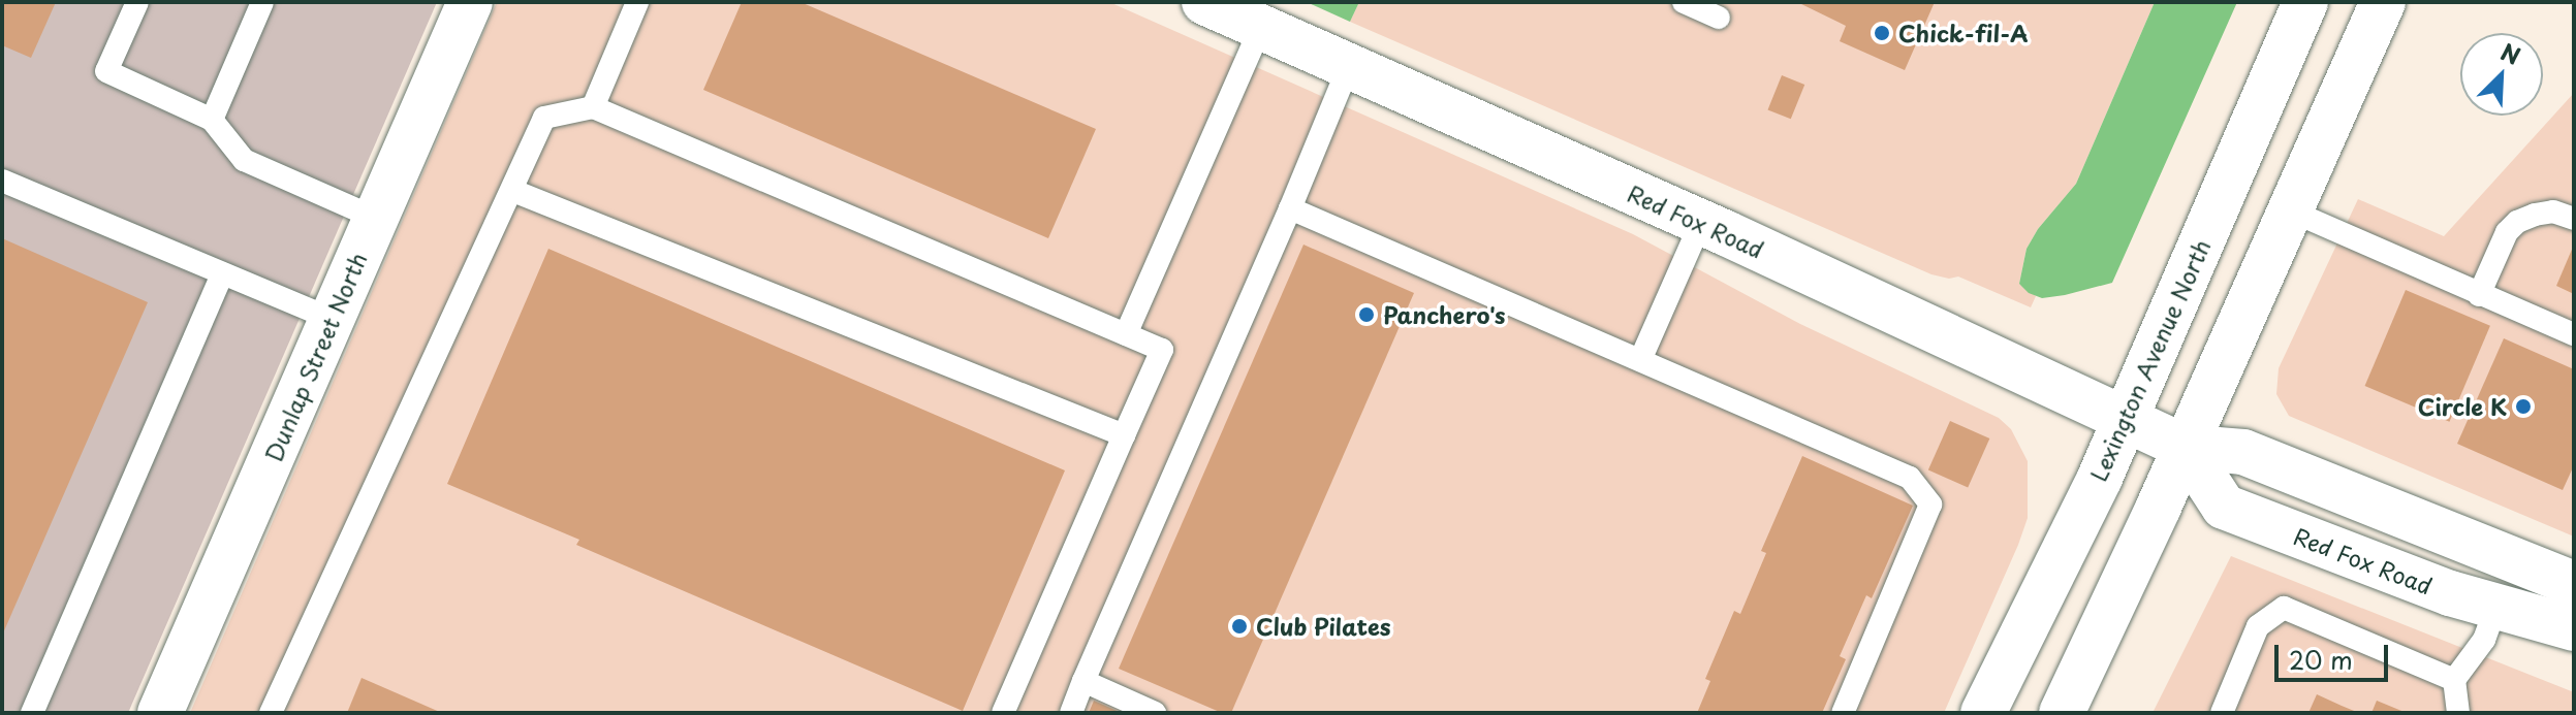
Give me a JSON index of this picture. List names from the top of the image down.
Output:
{
  "streets": {
    "street": ["Red Fox Road", "Dunlap Street North", "Lexington Avenue North"]
  },
  "crossings": [
    ["Red Fox Road", "Lexington Avenue North"]
  ],
  "places": [
    "Chick-fil-A",
    "Panchero's",
    "Circle K",
    "Club Pilates"
  ],
  "scale_bar": "20 m",
  "north": "top right"
}
